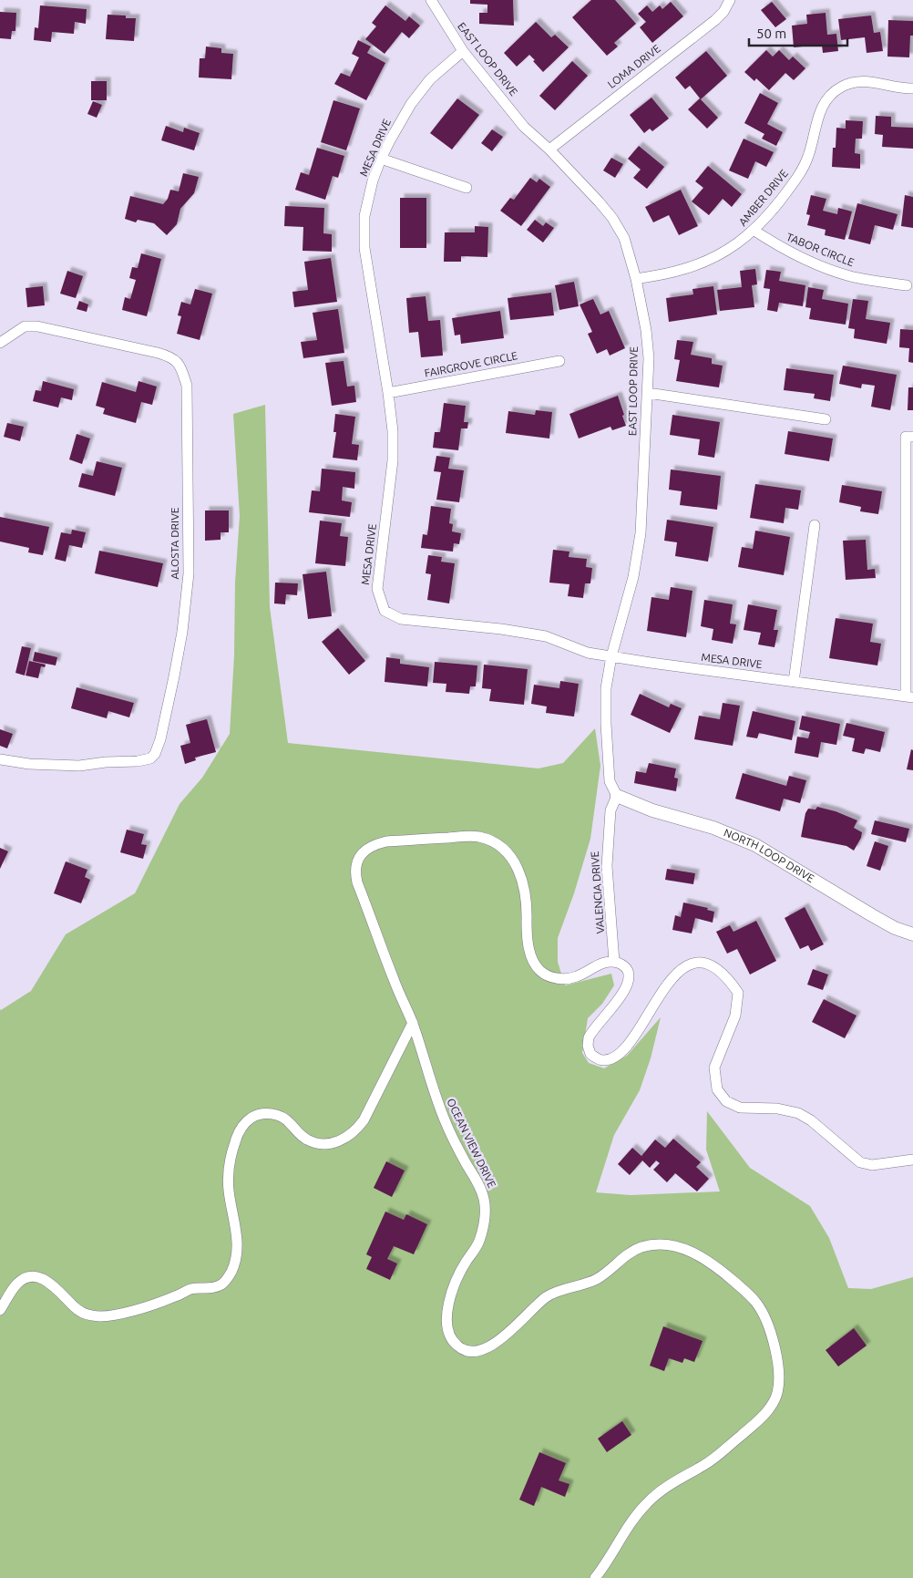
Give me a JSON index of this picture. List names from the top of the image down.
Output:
{
  "streets": {
    "street": [
      "EAST LOOP DRIVE",
      "LOMA DRIVE",
      "MESA DRIVE",
      "AMBER DRIVE",
      "TABOR CIRCLE",
      "FAIRGROVE CIRCLE",
      "ALOSTA DRIVE",
      "NORTH LOOP DRIVE",
      "VALENCIA DRIVE",
      "OCEAN VIEW DRIVE"
    ]
  },
  "crossings": [
    ["EAST LOOP DRIVE", "LOMA DRIVE"],
    ["EAST LOOP DRIVE", "MESA DRIVE"],
    ["EAST LOOP DRIVE", "AMBER DRIVE"],
    ["EAST LOOP DRIVE", "NORTH LOOP DRIVE"],
    ["EAST LOOP DRIVE", "VALENCIA DRIVE"],
    ["MESA DRIVE", "FAIRGROVE CIRCLE"],
    ["AMBER DRIVE", "TABOR CIRCLE"],
    ["NORTH LOOP DRIVE", "VALENCIA DRIVE"],
    ["VALENCIA DRIVE", "OCEAN VIEW DRIVE"]
  ],
  "scale_bar": "50 m"
}
